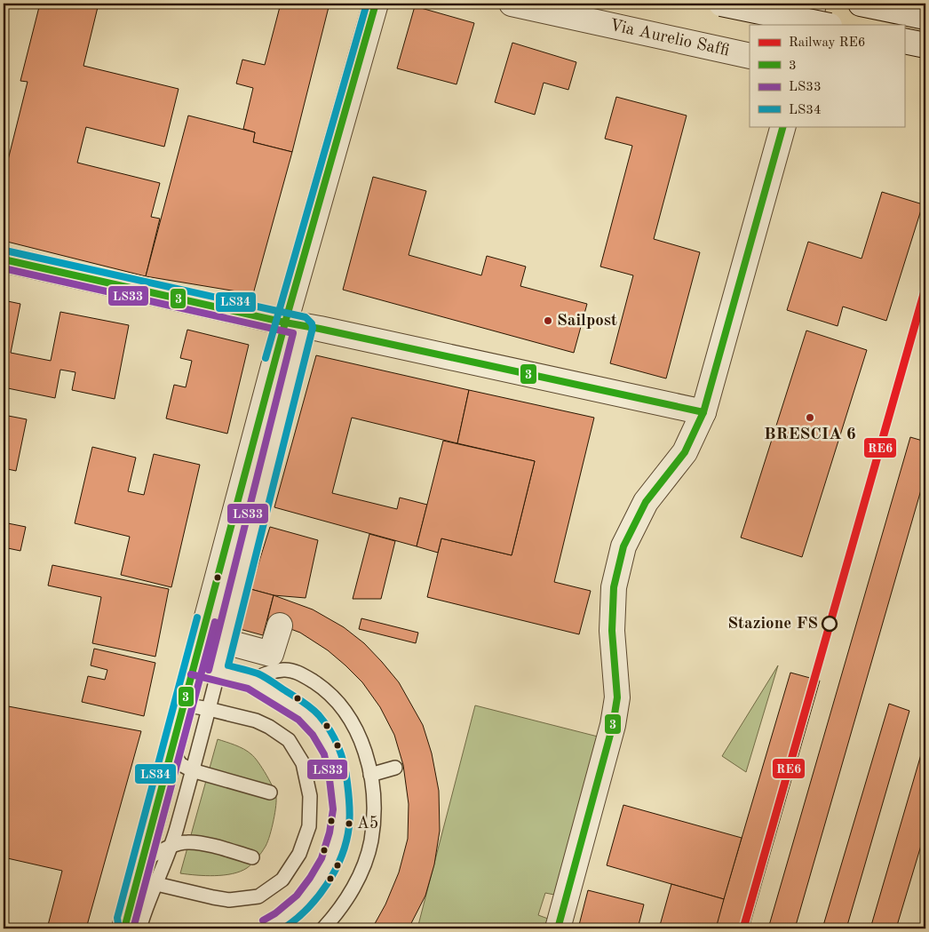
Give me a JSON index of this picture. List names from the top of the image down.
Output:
{
  "streets": {
    "street": ["Via Aurelio Saffi"]
  },
  "places": [
    "Sailpost",
    "BRESCIA 6",
    "Stazione FS",
    "A5"
  ],
  "lines": [
    "transit line 3",
    "transit line LS34",
    "transit line LS33",
    "rail line RE6"
  ],
  "legend": [
    "Railway RE6",
    "3",
    "LS33",
    "LS34"
  ]
}
